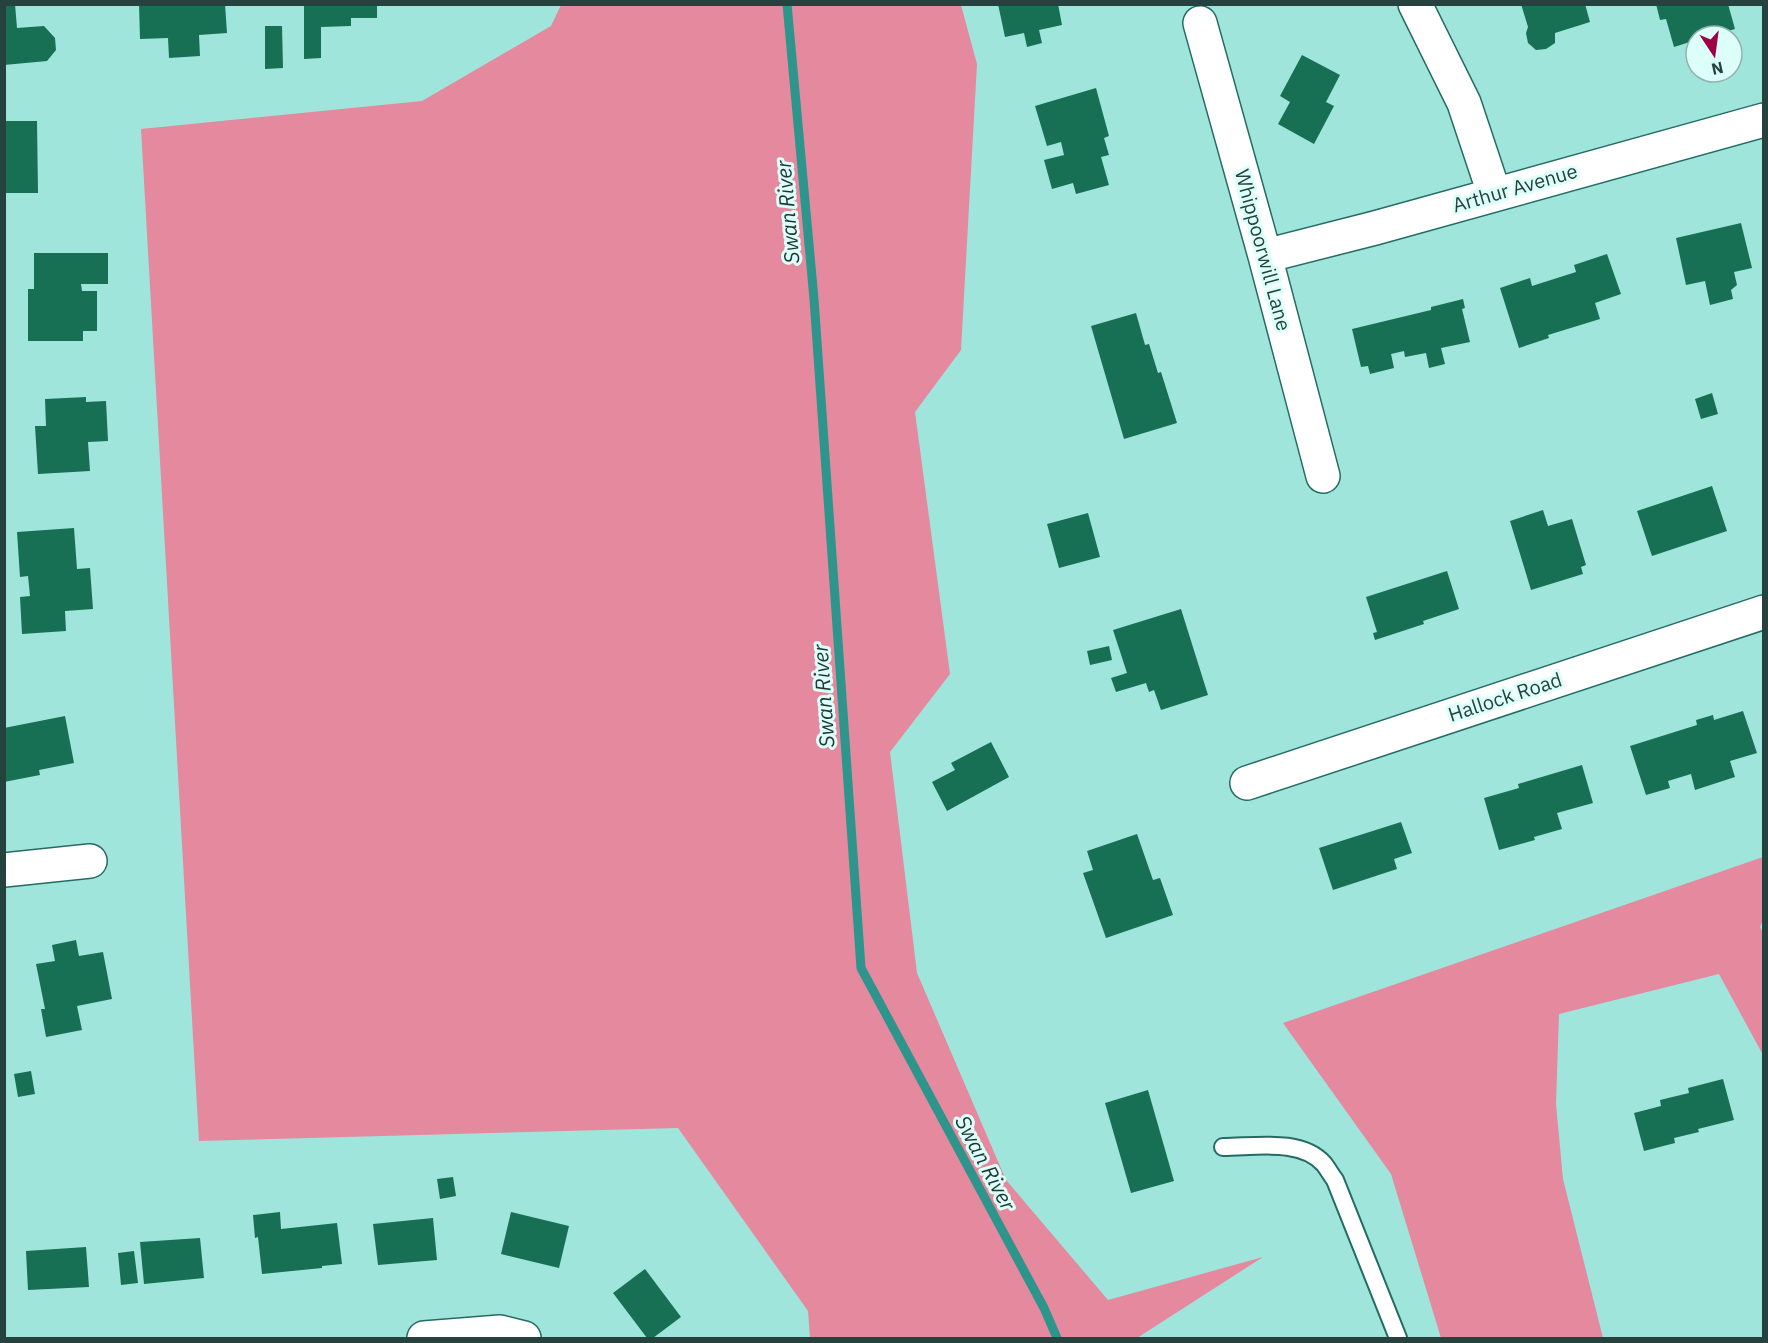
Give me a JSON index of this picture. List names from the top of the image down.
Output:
{
  "streets": {
    "street": ["Arthur Avenue", "Whippoorwill Lane", "Hallock Road"]
  },
  "crossings": [
    ["Arthur Avenue", "Whippoorwill Lane"]
  ],
  "water": ["Swan River"],
  "north": "bottom"
}
